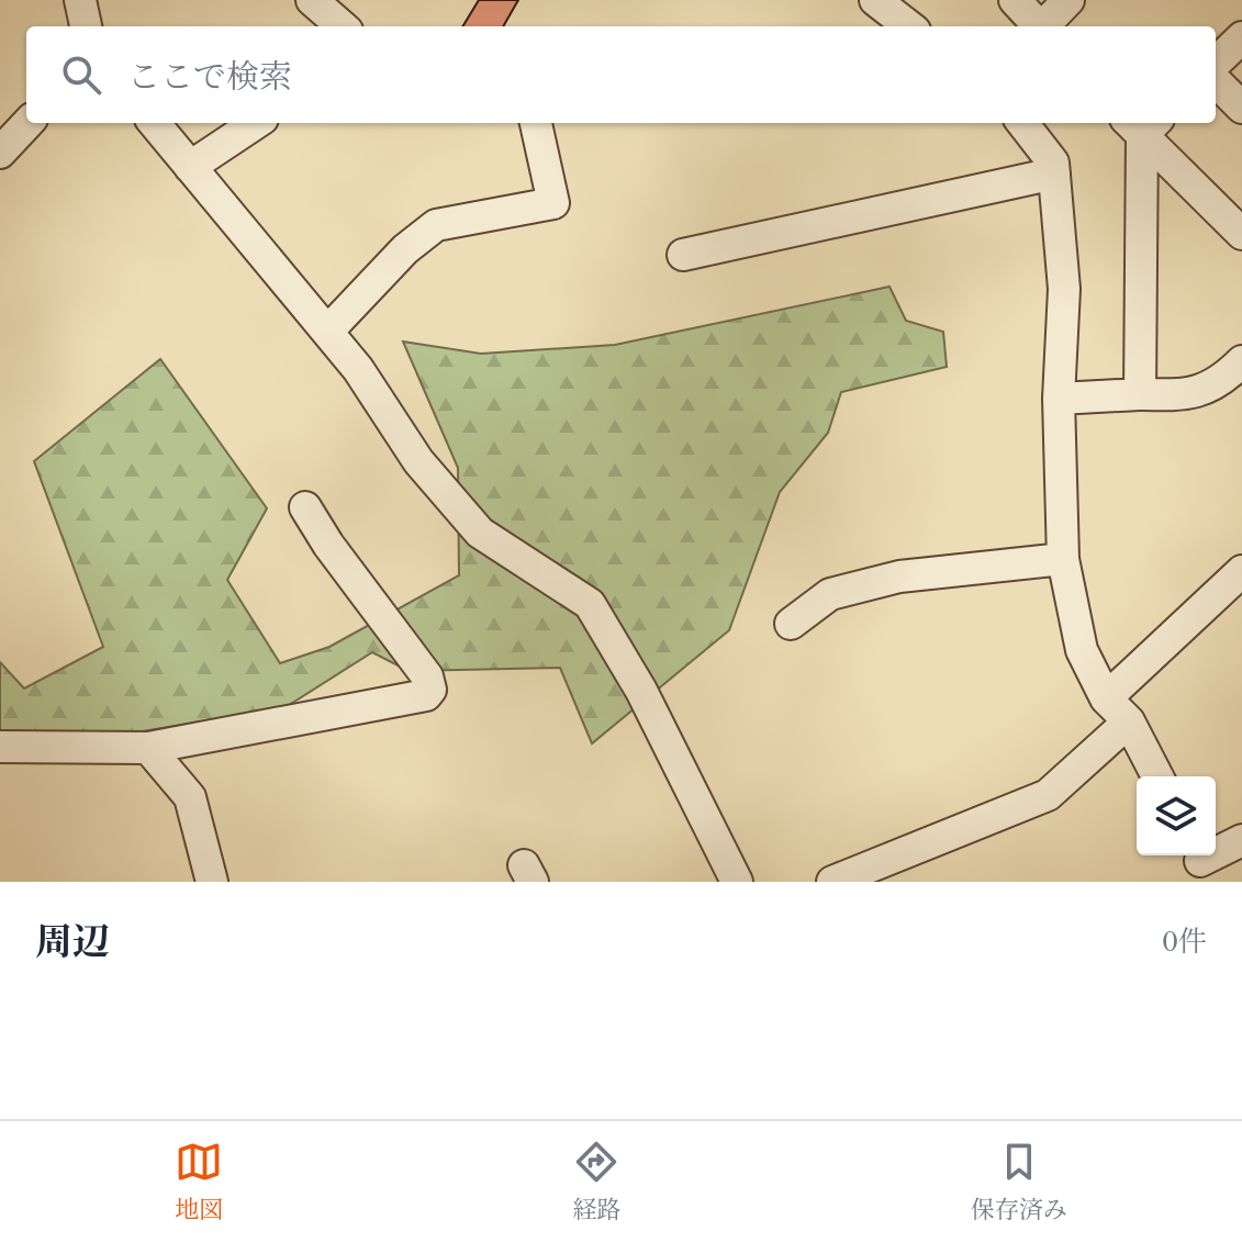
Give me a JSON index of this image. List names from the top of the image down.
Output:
{
  "page": {
    "search": "ここで検索",
    "heading": ["周辺", "0件"],
    "nav": ["地図", "経路", "保存済み"]
  }
}
